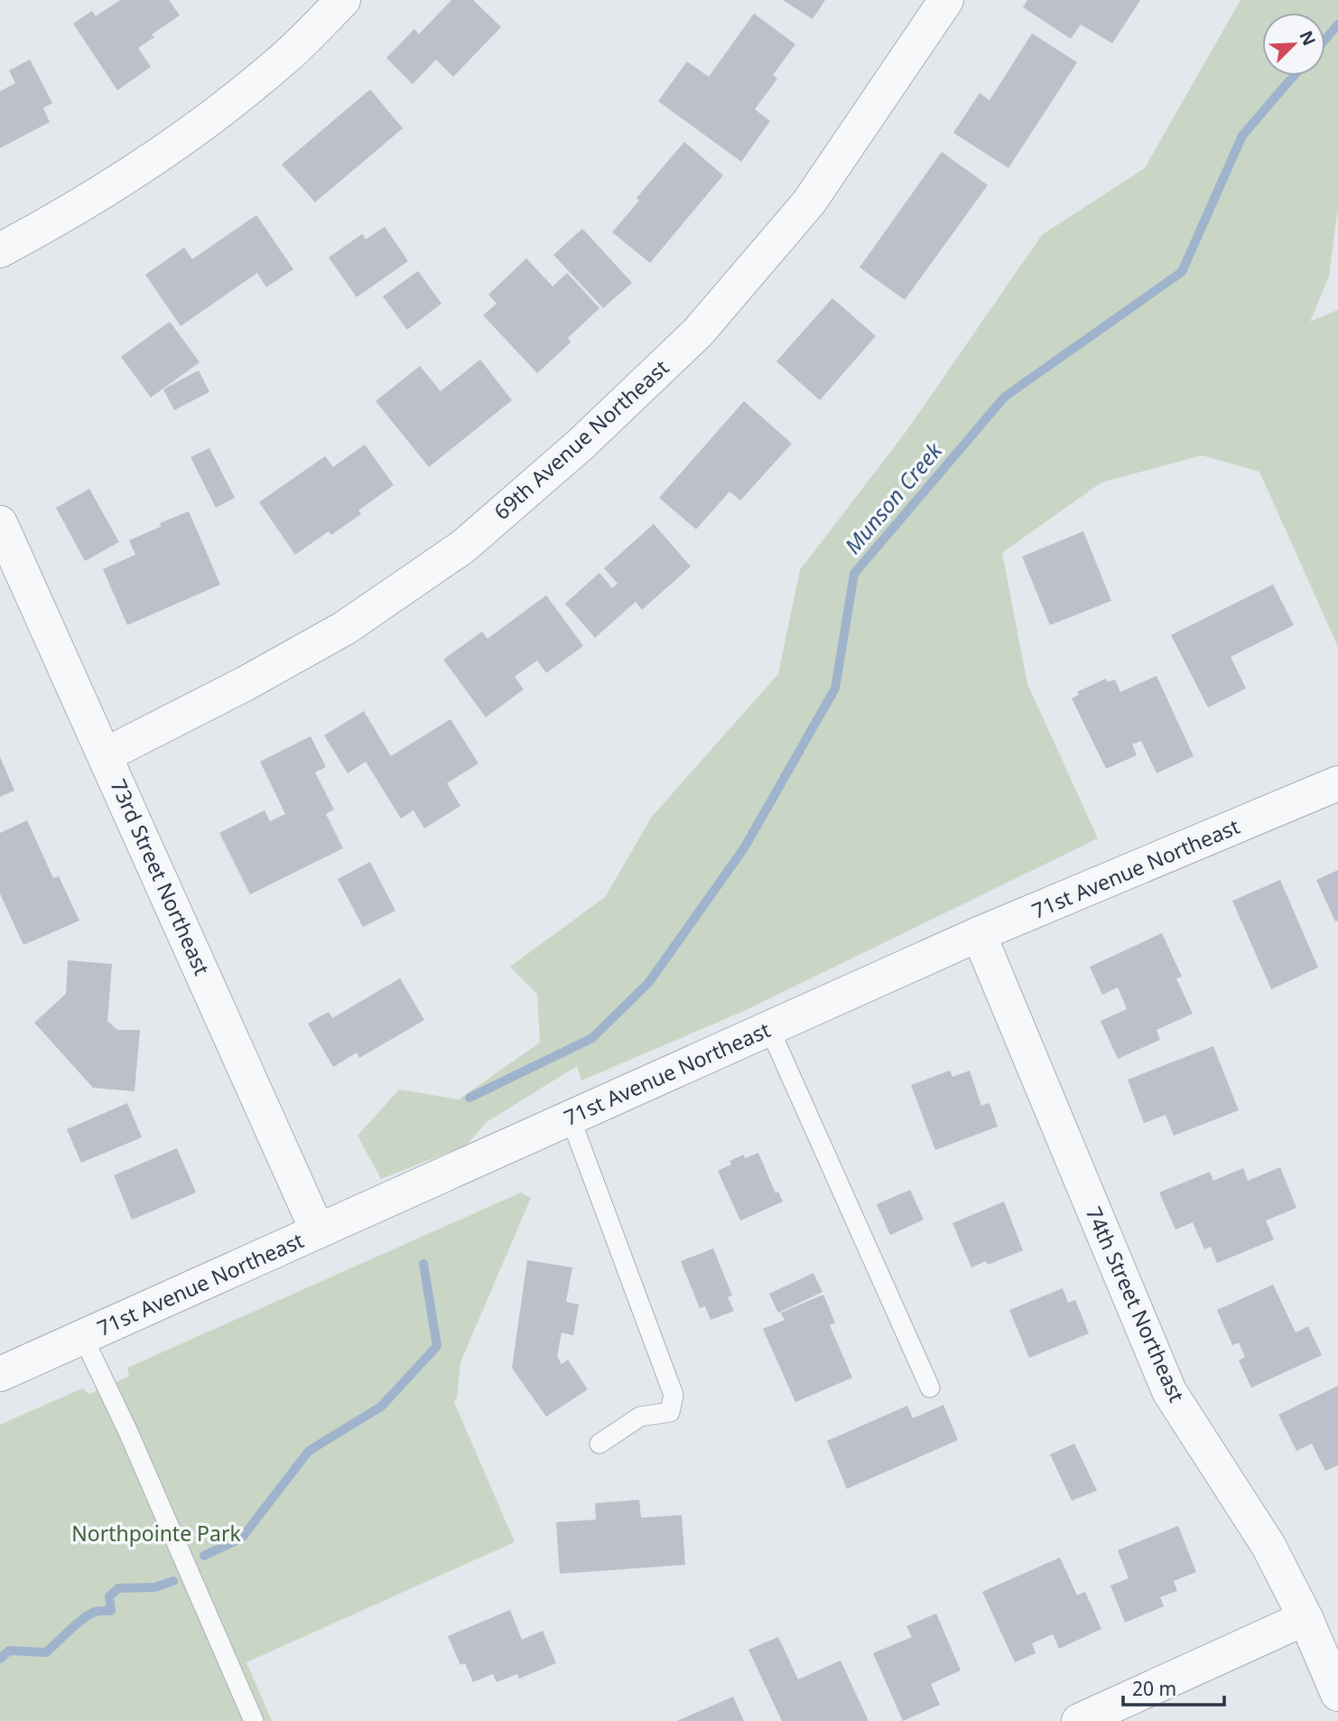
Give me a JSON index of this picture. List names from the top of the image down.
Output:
{
  "streets": {
    "street": [
      "69th Avenue Northeast",
      "71st Avenue Northeast",
      "73rd Street Northeast",
      "74th Street Northeast"
    ]
  },
  "crossings": [
    ["69th Avenue Northeast", "73rd Street Northeast"],
    ["71st Avenue Northeast", "73rd Street Northeast"],
    ["71st Avenue Northeast", "74th Street Northeast"]
  ],
  "water": ["Munson Creek"],
  "parks": ["Northpointe Park"],
  "scale_bar": "20 m",
  "north": "top right"
}
